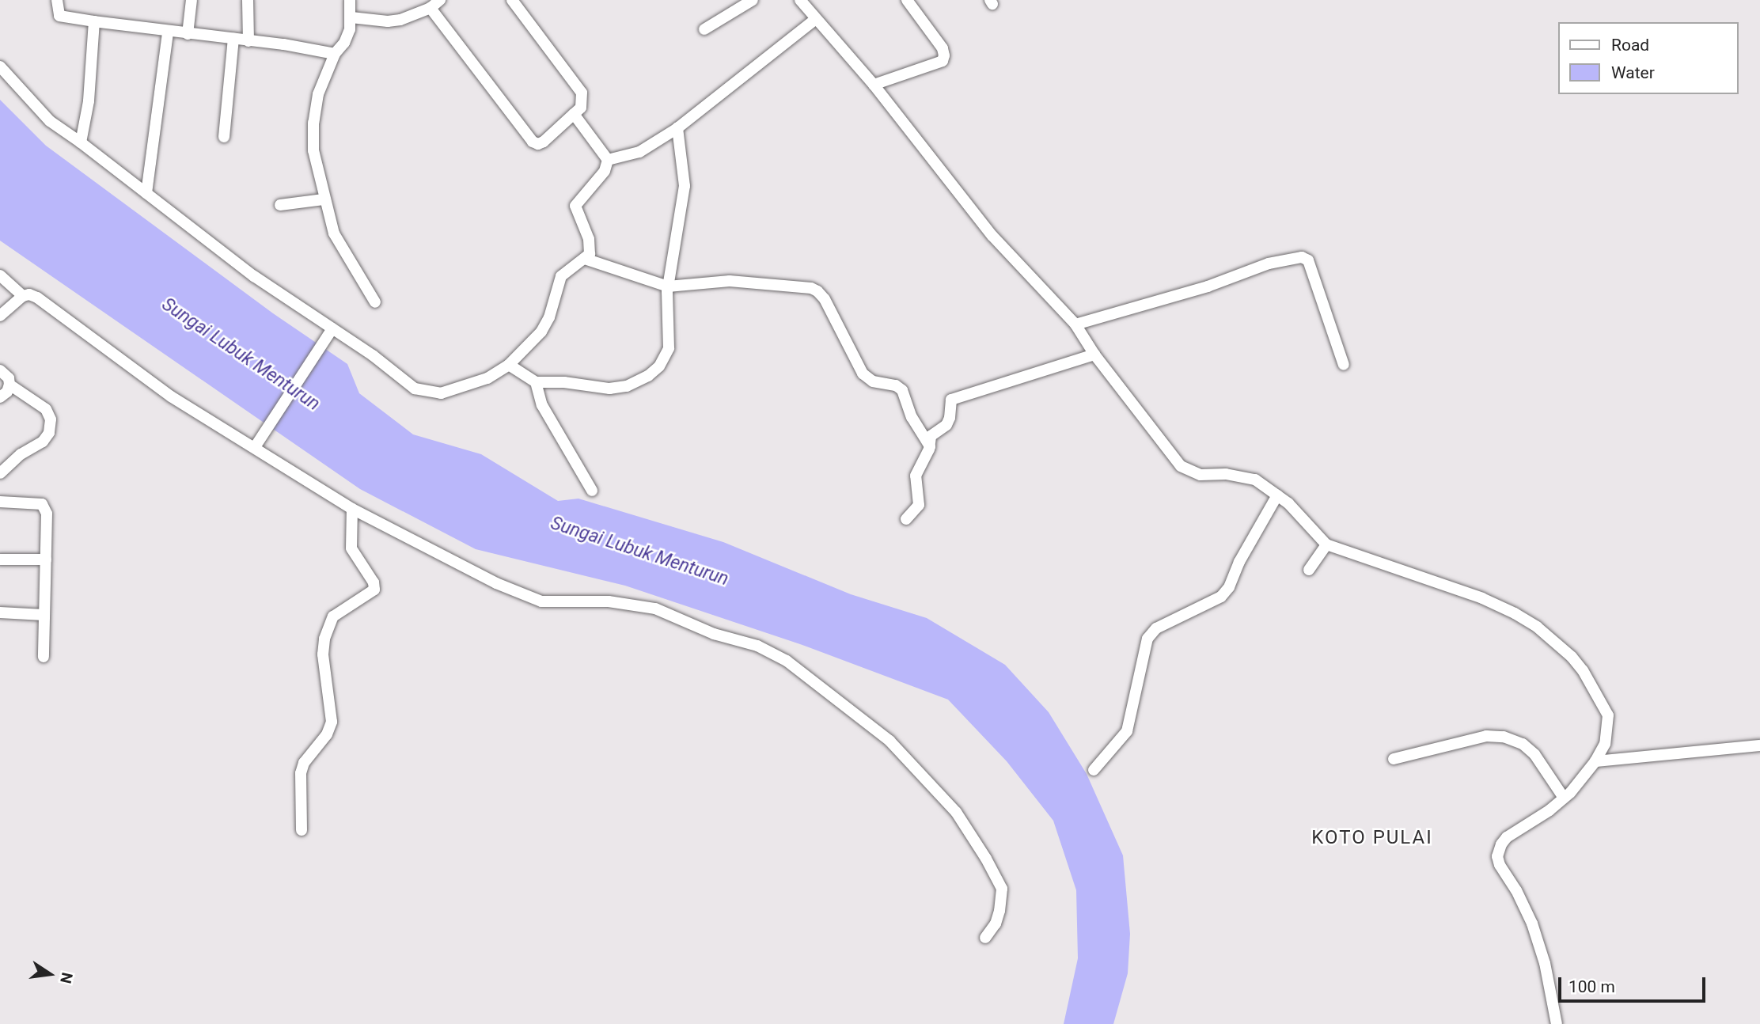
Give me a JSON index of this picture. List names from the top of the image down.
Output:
{
  "districts": ["KOTO PULAI"],
  "water": ["Sungai Lubuk Menturun"],
  "legend": ["Road", "Water"],
  "scale_bar": "100 m",
  "north": "right"
}
